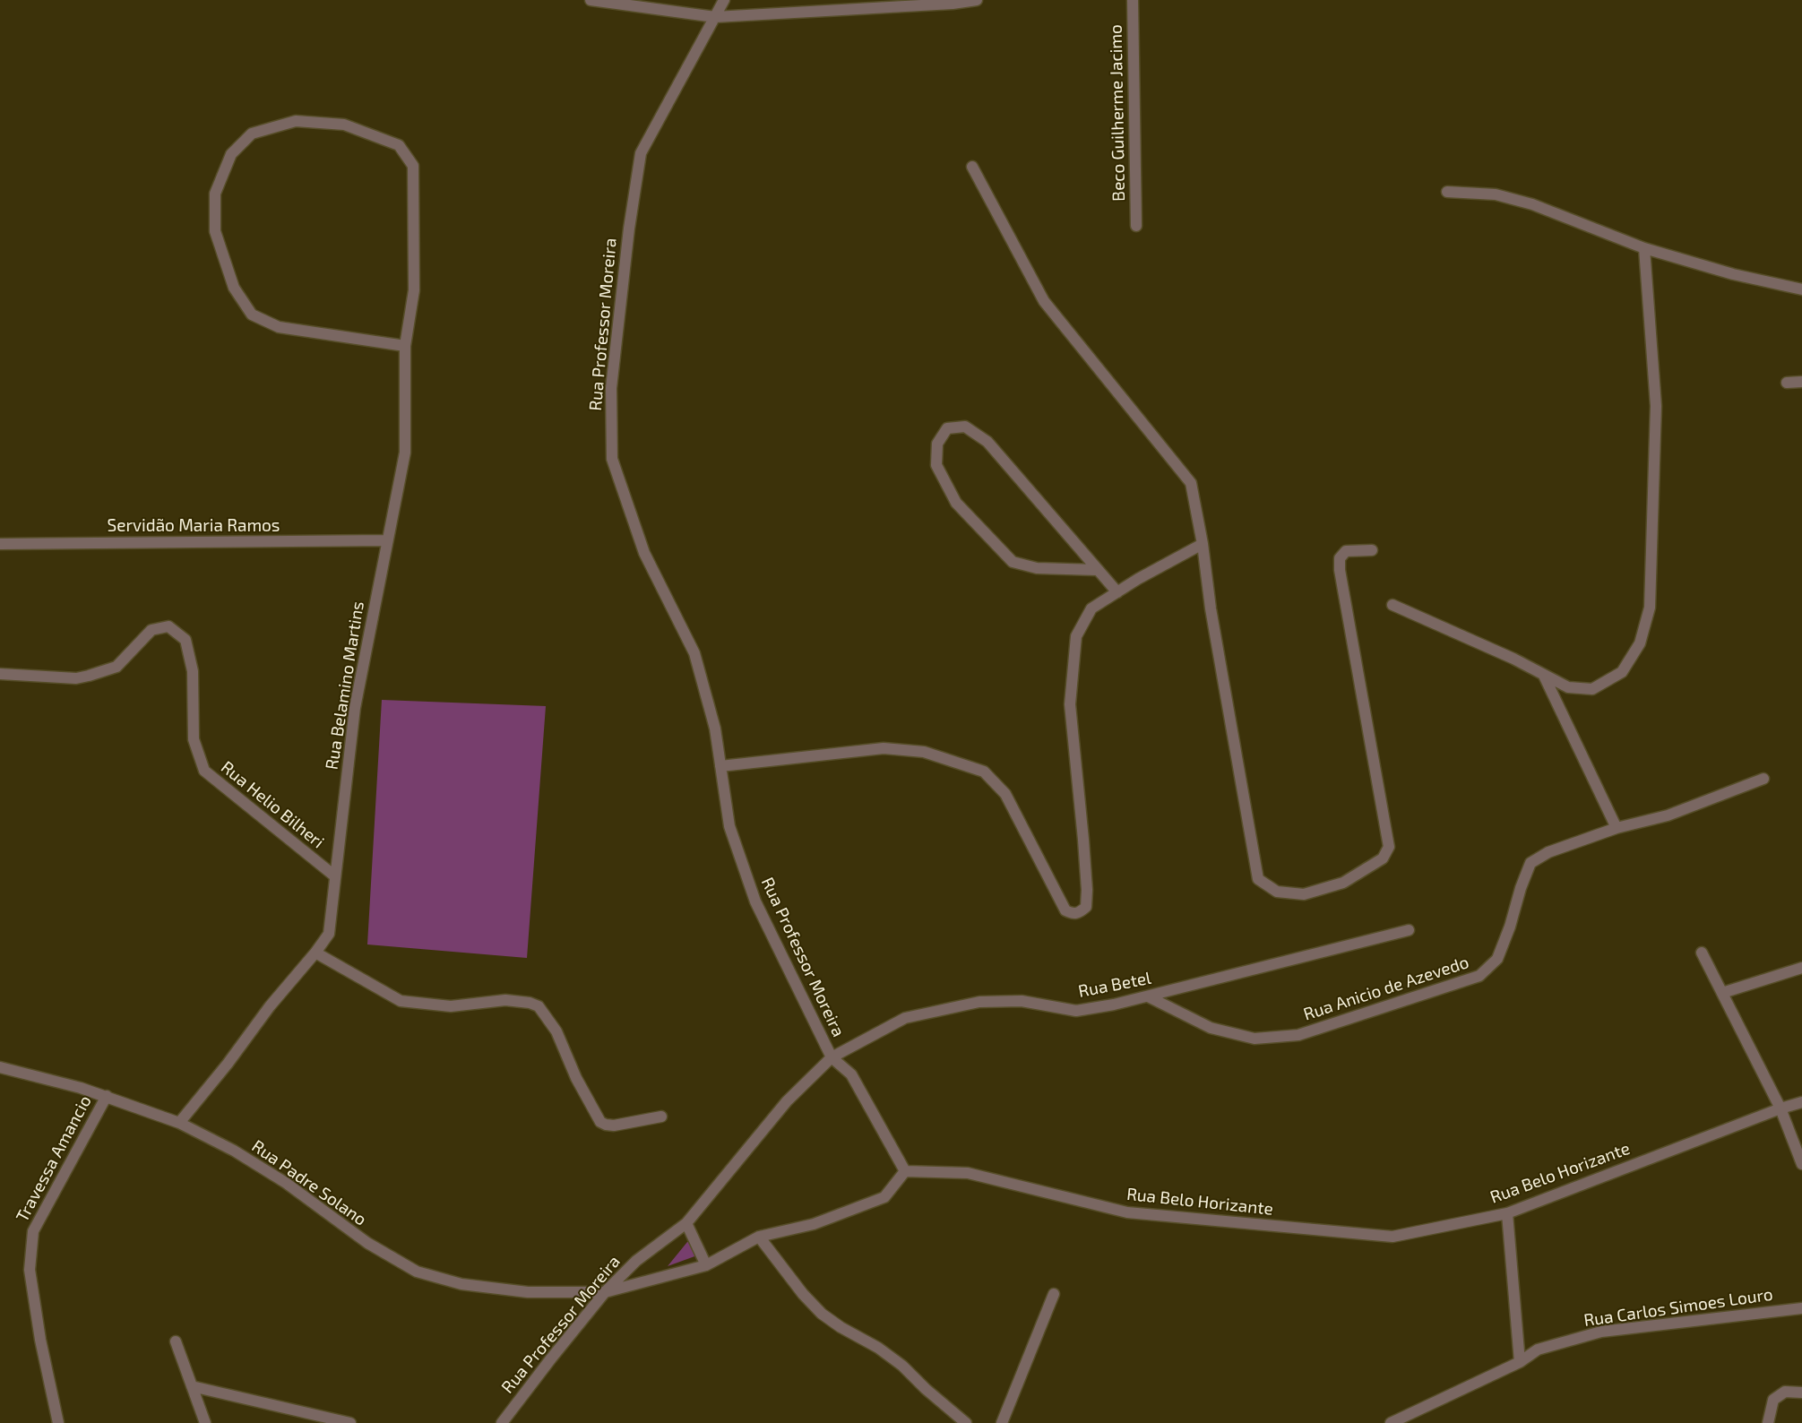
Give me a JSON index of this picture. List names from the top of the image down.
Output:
{
  "streets": {
    "street": [
      "Beco Guilherme Jacimo",
      "Rua Professor Moreira",
      "Servidão Maria Ramos",
      "Rua Belamino Martins",
      "Rua Helio Bilheri",
      "Rua Betel",
      "Rua Anicio de Azevedo",
      "Travessa Amancio",
      "Rua Belo Horizante",
      "Rua Padre Solano",
      "Rua Carlos Simoes Louro"
    ]
  },
  "crossings": [
    ["Rua Professor Moreira", "Rua Betel"],
    ["Rua Professor Moreira", "Rua Padre Solano"],
    ["Servidão Maria Ramos", "Rua Belamino Martins"],
    ["Rua Belamino Martins", "Rua Helio Bilheri"],
    ["Rua Belamino Martins", "Rua Padre Solano"],
    ["Rua Betel", "Rua Anicio de Azevedo"],
    ["Travessa Amancio", "Rua Padre Solano"]
  ]
}
